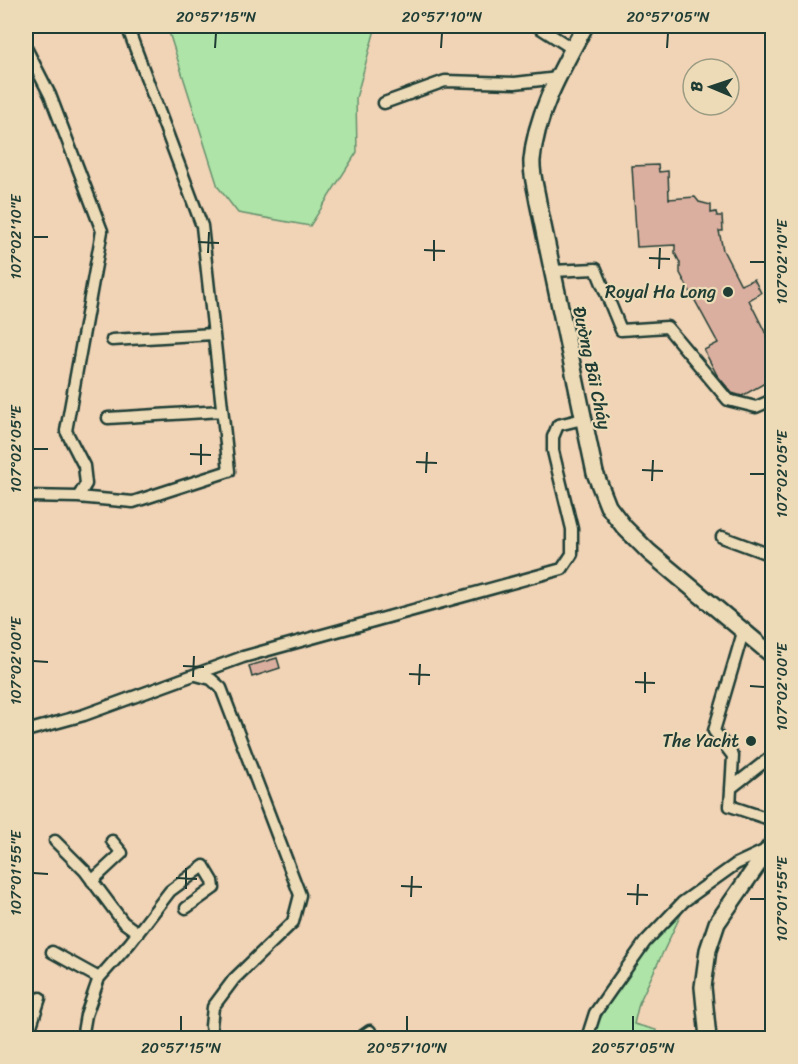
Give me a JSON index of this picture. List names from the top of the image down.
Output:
{
  "streets": {
    "main road": ["Đường Bãi Cháy"]
  },
  "places": ["Royal Ha Long", "The Yacht"],
  "north": "left",
  "coordinates": [
    "20°57'15\"N",
    "20°57'10\"N",
    "20°57'05\"N",
    "107°02'10\"E",
    "107°02'05\"E",
    "107°02'00\"E",
    "107°01'55\"E"
  ]
}
